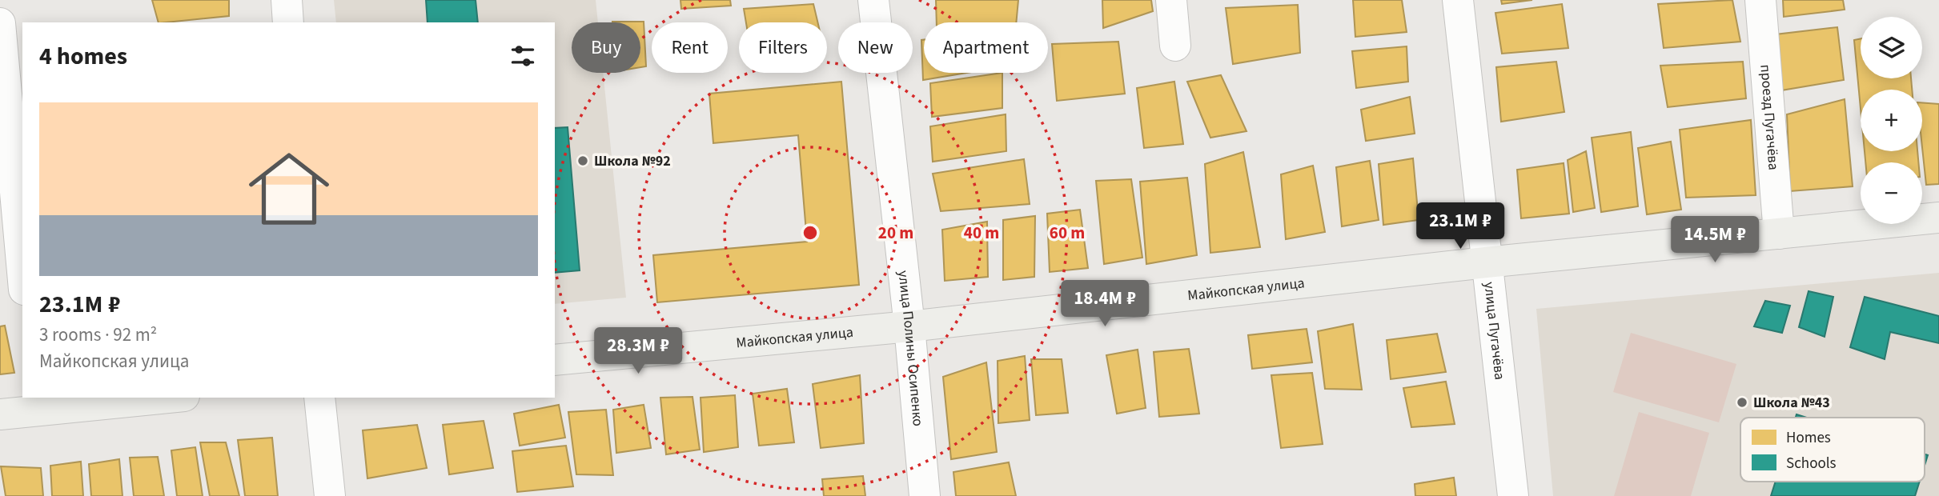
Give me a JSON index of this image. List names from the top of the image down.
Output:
{
  "streets": {
    "street": [
      "проезд Пугачёва",
      "Майкопская улица",
      "улица Пугачёва",
      "улица Полины Осипенко"
    ]
  },
  "crossings": [
    ["проезд Пугачёва", "Майкопская улица"],
    ["Майкопская улица", "улица Пугачёва"],
    ["Майкопская улица", "улица Полины Осипенко"]
  ],
  "places": ["Школа №92", "Школа №43"],
  "legend": ["Homes", "Schools"],
  "page": {
    "map_buttons": ["+", "−"],
    "chip": [
      "Buy",
      "Rent",
      "Filters",
      "New",
      "Apartment"
    ],
    "heading": "4 homes",
    "list": [
      {
        "name": "23.1M ₽",
        "note": "3 rooms · 92 m² · Майкопская улица"
      }
    ],
    "price": [
      "23.1M ₽",
      "14.5M ₽",
      "18.4M ₽",
      "28.3M ₽"
    ]
  },
  "rings": ["20 m", "40 m", "60 m"]
}
